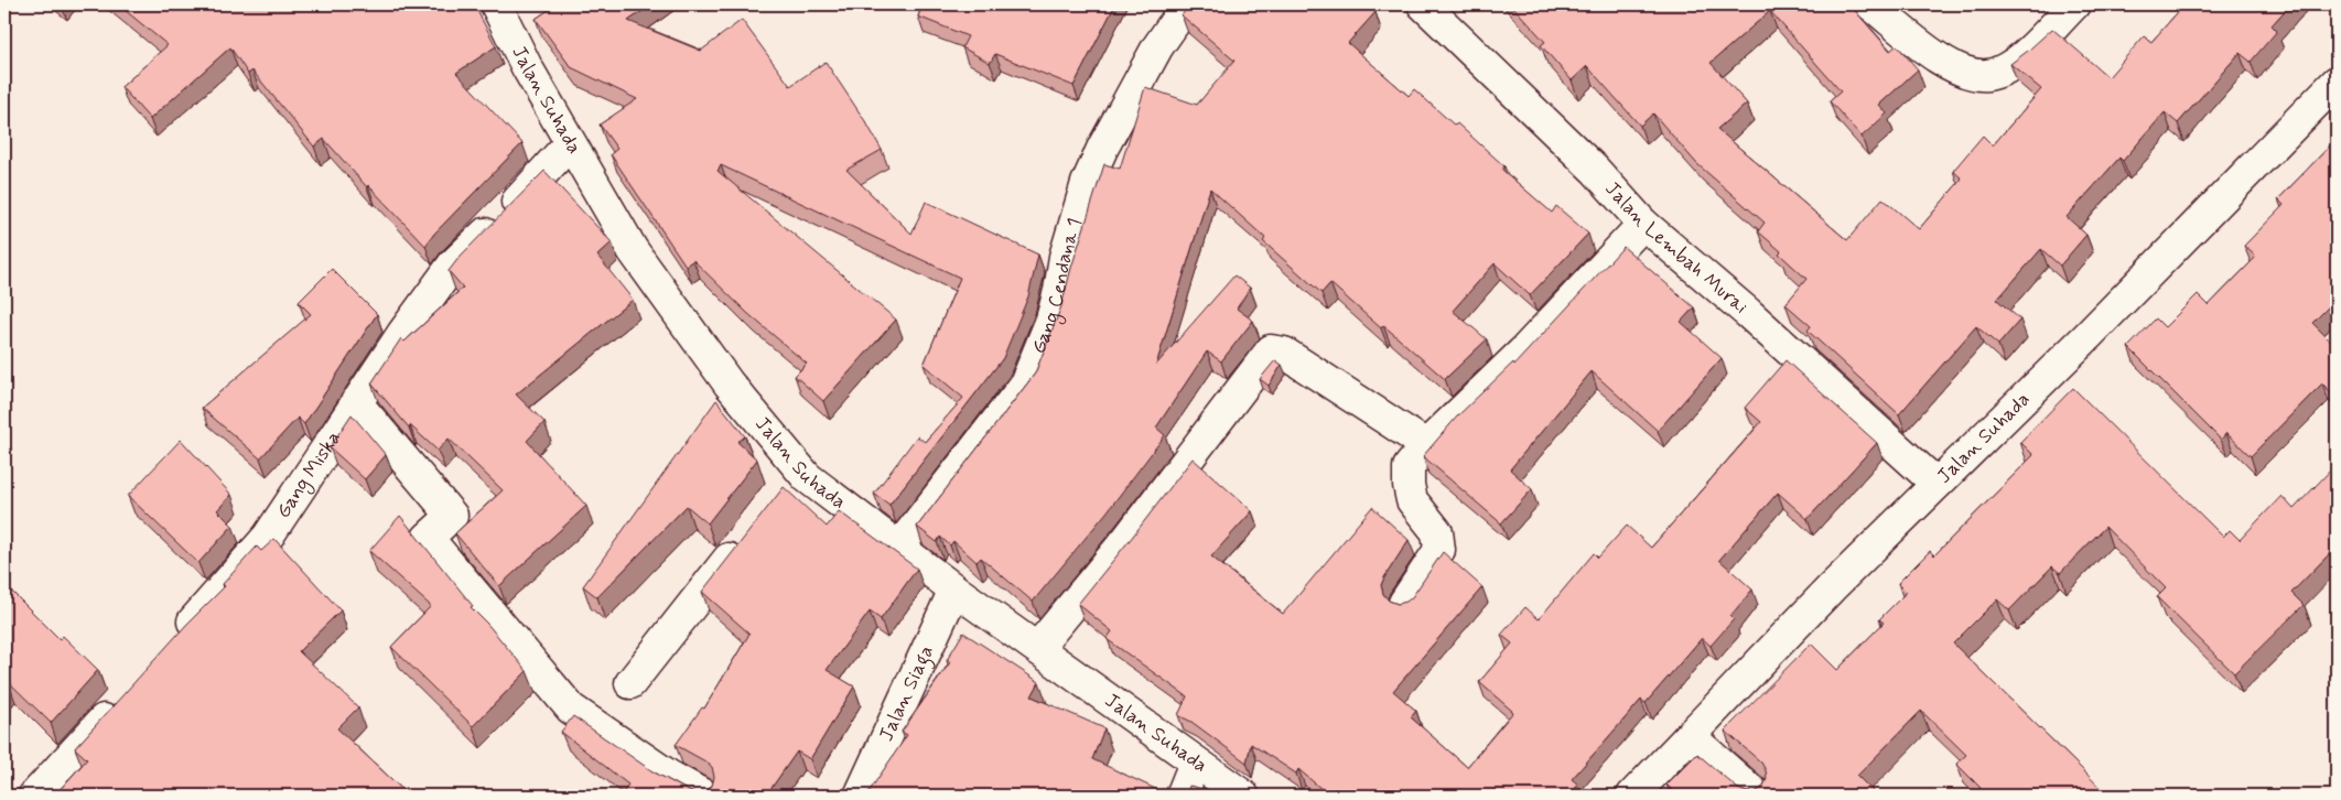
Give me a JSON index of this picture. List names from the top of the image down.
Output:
{
  "streets": {
    "street": [
      "Jalan Suhada",
      "Jalan Lembah Murai",
      "Gang Cendana 1",
      "Gang Miska",
      "Jalan Siaga"
    ]
  },
  "crossings": [
    ["Jalan Suhada", "Jalan Lembah Murai"],
    ["Jalan Suhada", "Gang Cendana 1"],
    ["Jalan Suhada", "Gang Miska"],
    ["Jalan Suhada", "Jalan Siaga"]
  ]
}
